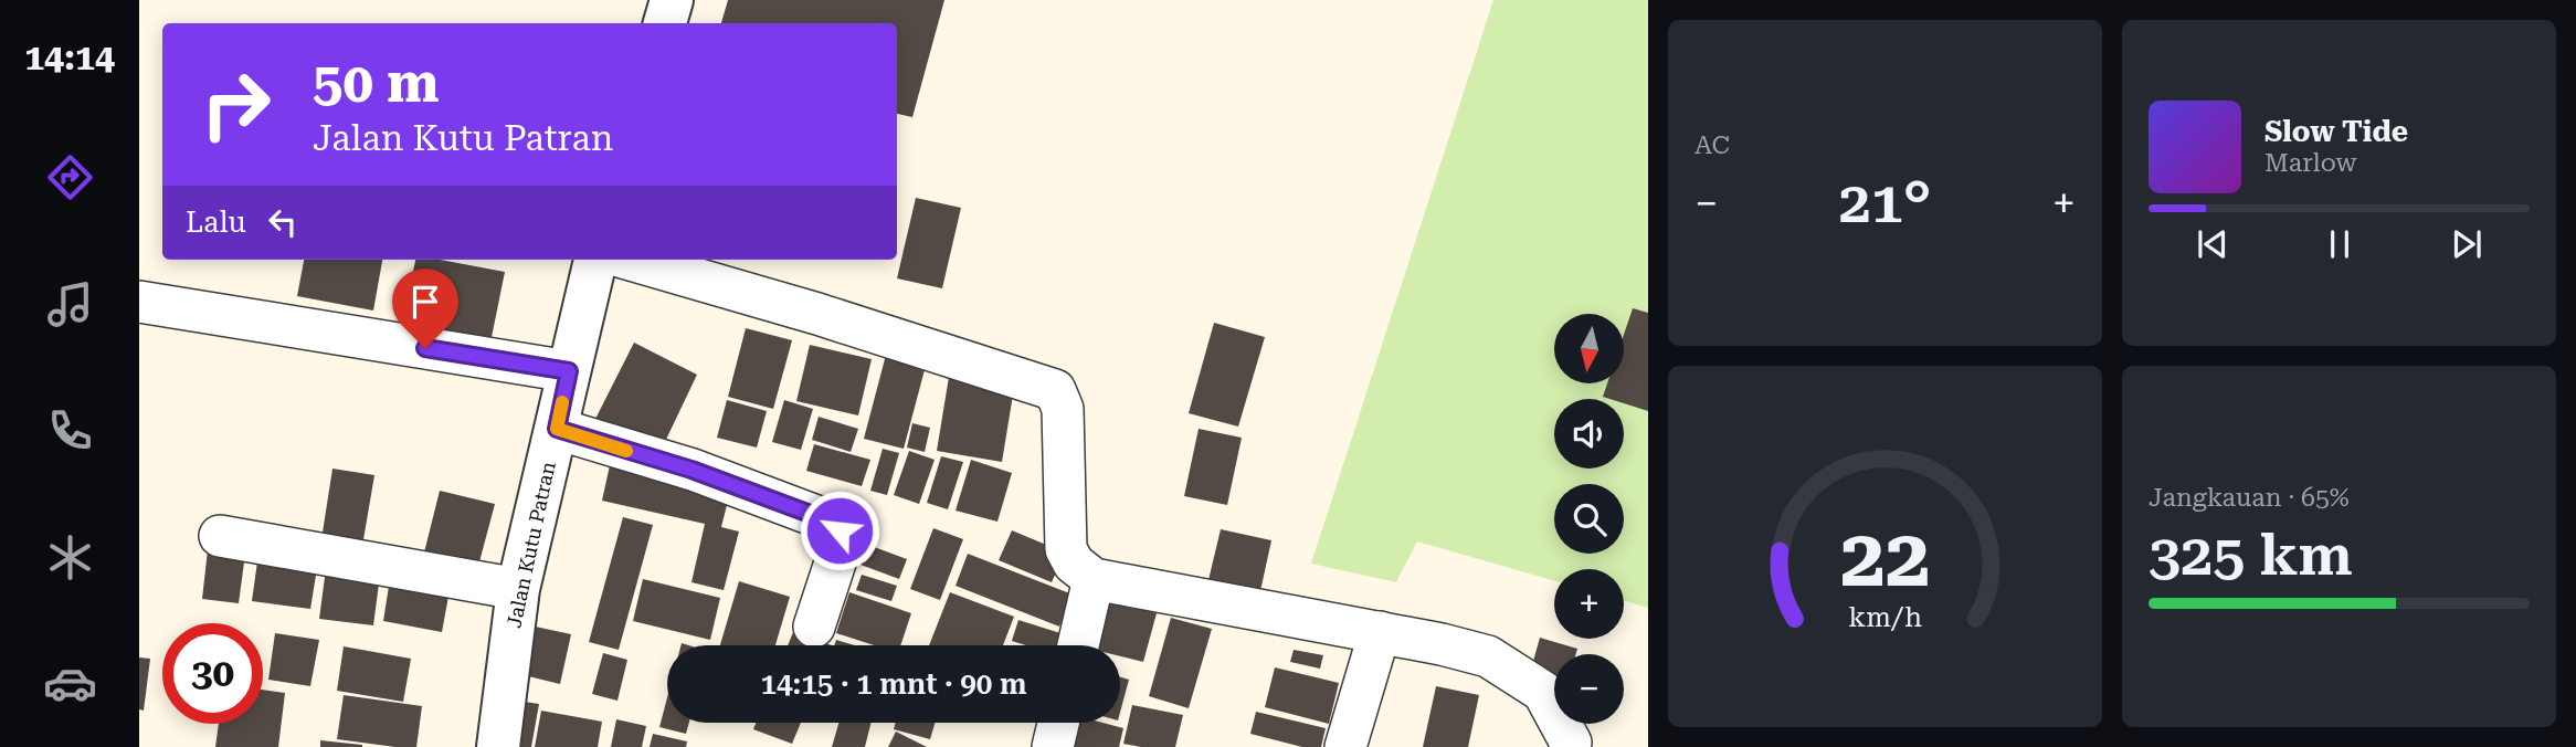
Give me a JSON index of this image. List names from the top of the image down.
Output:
{
  "streets": {
    "street": ["Jalan Kutu Patran"]
  },
  "north": "bottom",
  "page": {
    "tabs": "14:14",
    "tile": [
      "AC",
      ["Jangkauan · 65%", "325 km"]
    ],
    "turn": ["50 m", "Jalan Kutu Patran"],
    "song": ["Slow Tide", "Marlow"],
    "heat": ["−", "21°", "+"],
    "then": "Lalu",
    "map_buttons": ["+", "−"],
    "limit": "30",
    "trip": "14:15 · 1 mnt · 90 m",
    "gauge": ["22", "km/h"]
  }
}
